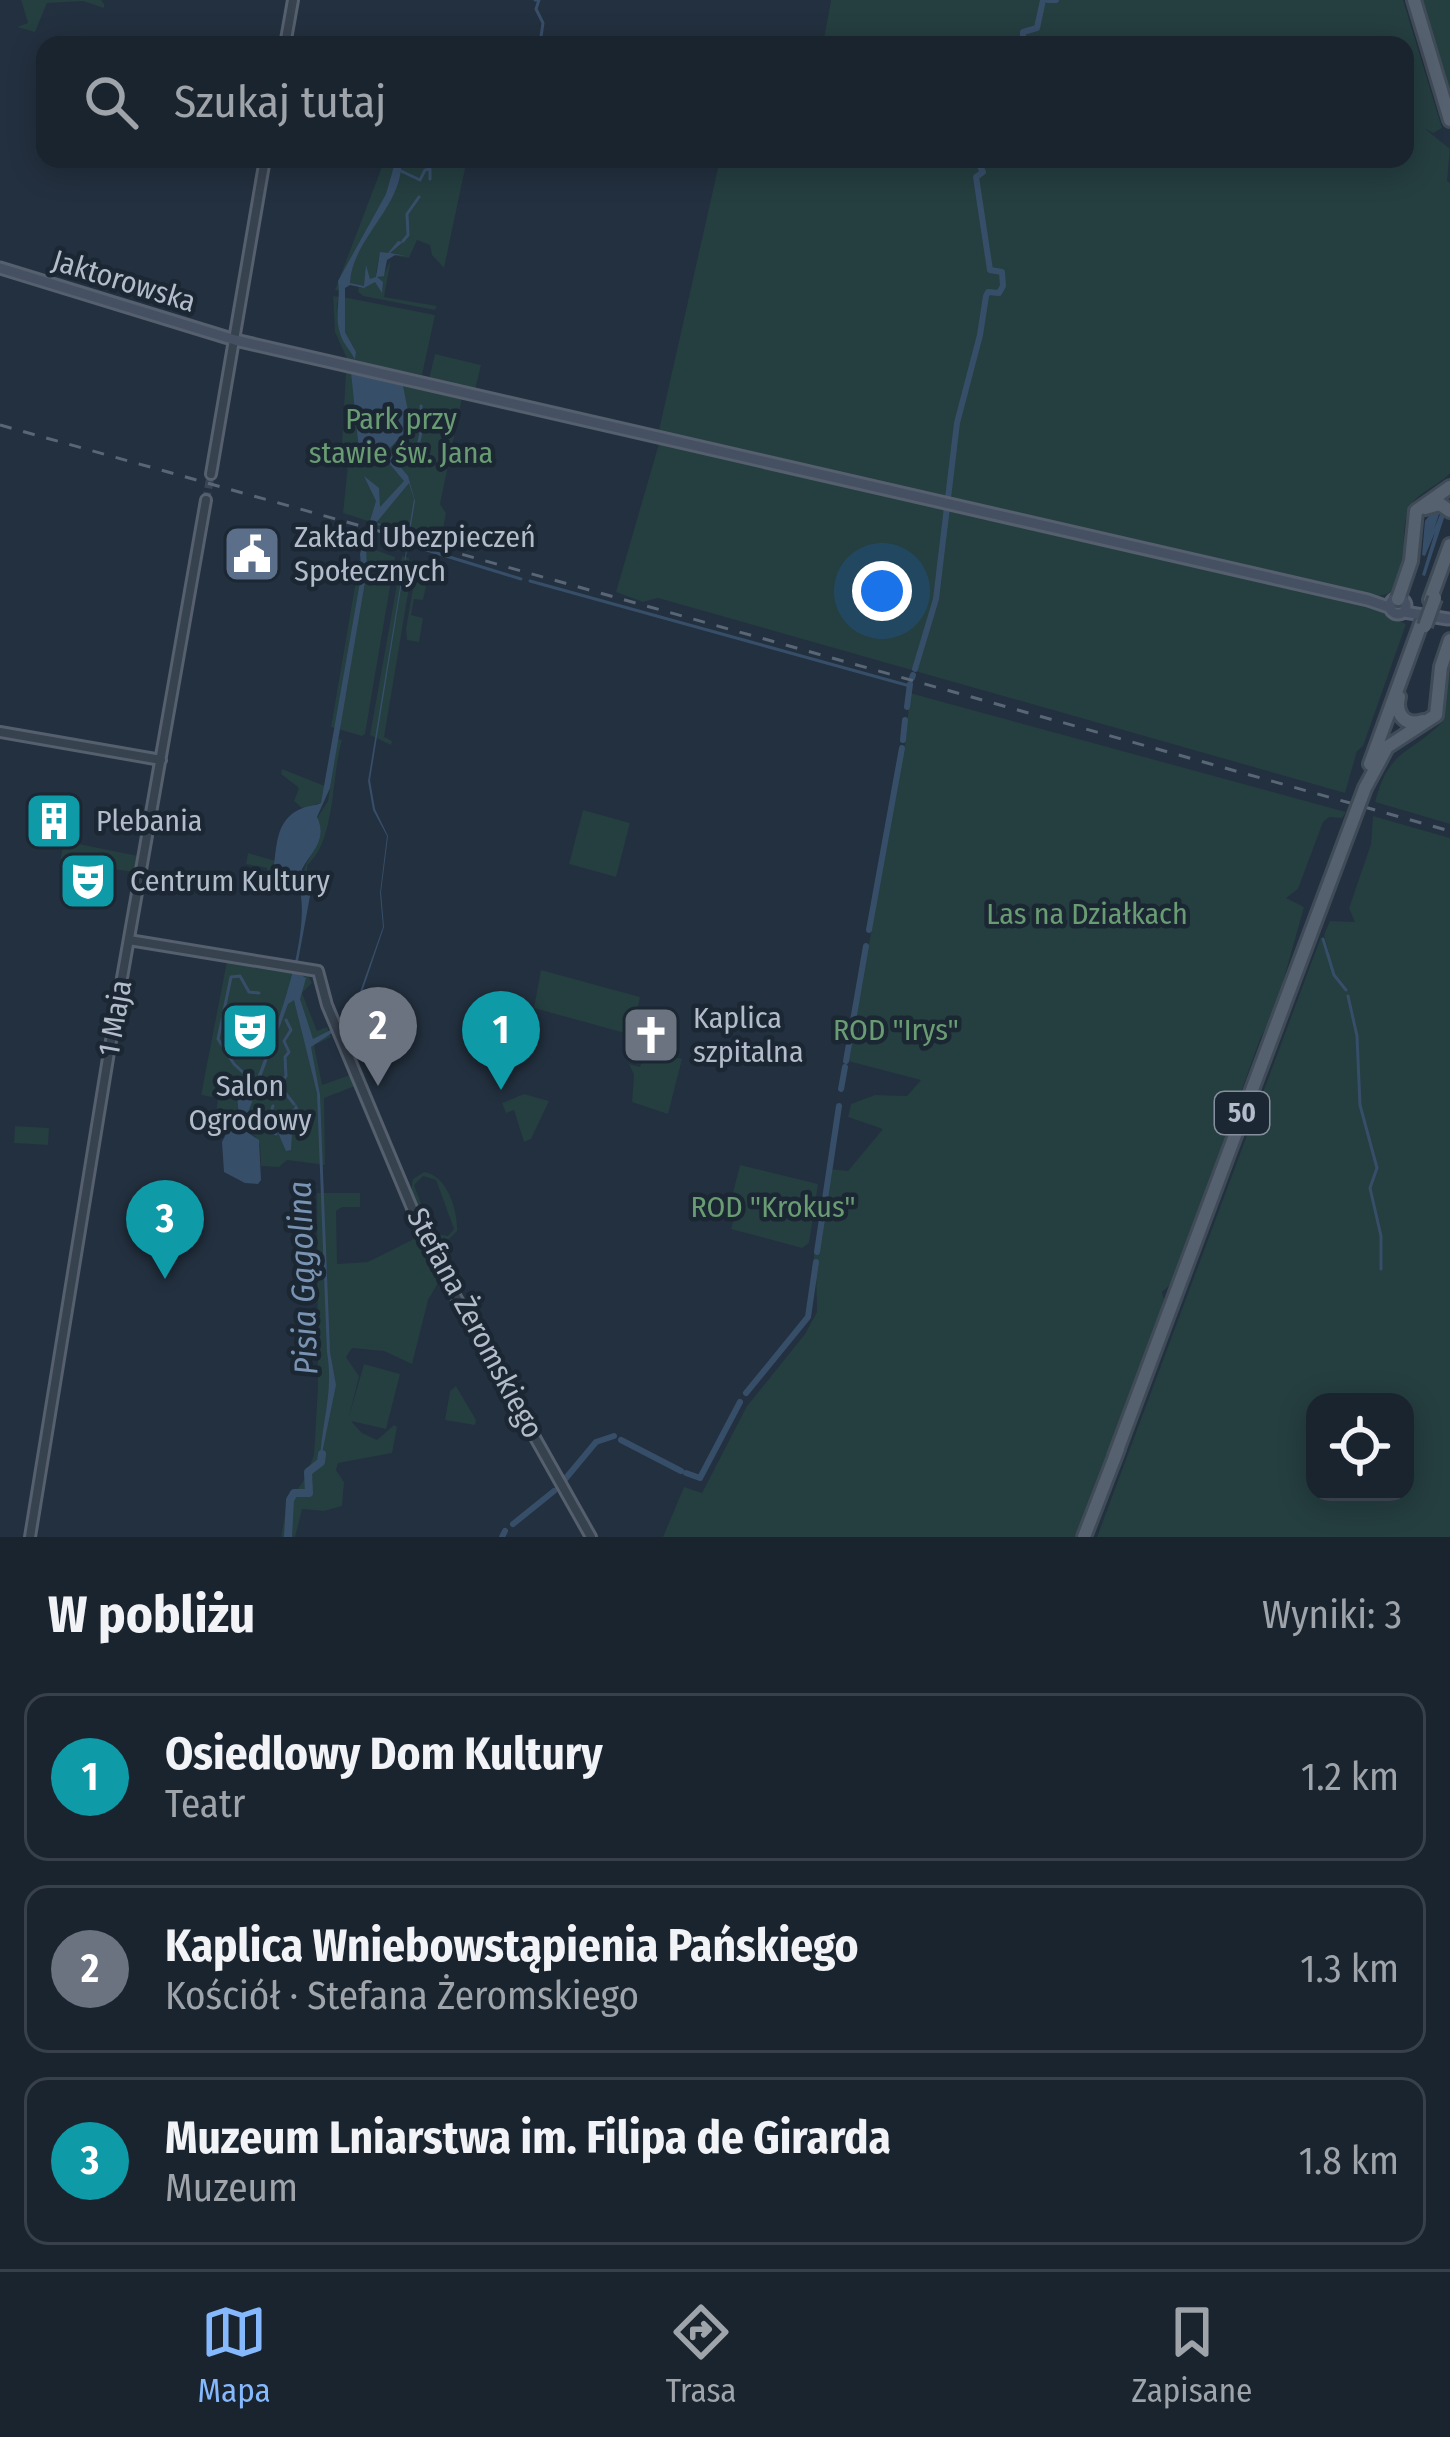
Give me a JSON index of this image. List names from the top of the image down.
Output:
{
  "streets": {
    "main road": ["Jaktorowska", "50"],
    "street": ["1 Maja", "Stefana Żeromskiego"]
  },
  "crossings": [
    ["1 Maja", "Stefana Żeromskiego"]
  ],
  "water": ["Pisia Gągolina"],
  "parks": [
    "Park przy stawie św. Jana",
    "Las na Działkach",
    "ROD \"Irys\"",
    "ROD \"Krokus\""
  ],
  "places": {
    "public building": ["Zakład Ubezpieczeń Społecznych"],
    "building": ["Plebania"],
    "theatre": ["Centrum Kultury", "Salon Ogrodowy"],
    "church": ["Kaplica szpitalna"]
  },
  "page": {
    "search": "Szukaj tutaj",
    "pins": ["2", "1", "3"],
    "heading": ["W pobliżu", "Wyniki: 3"],
    "list": [
      {
        "mark": "1",
        "name": "Osiedlowy Dom Kultury",
        "note": "Teatr",
        "value": "1.2 km"
      },
      {
        "mark": "2",
        "name": "Kaplica Wniebowstąpienia Pańskiego",
        "note": "Kościół · Stefana Żeromskiego",
        "value": "1.3 km"
      },
      {
        "mark": "3",
        "name": "Muzeum Lniarstwa im. Filipa de Girarda",
        "note": "Muzeum",
        "value": "1.8 km"
      }
    ],
    "nav": ["Mapa", "Trasa", "Zapisane"]
  }
}
